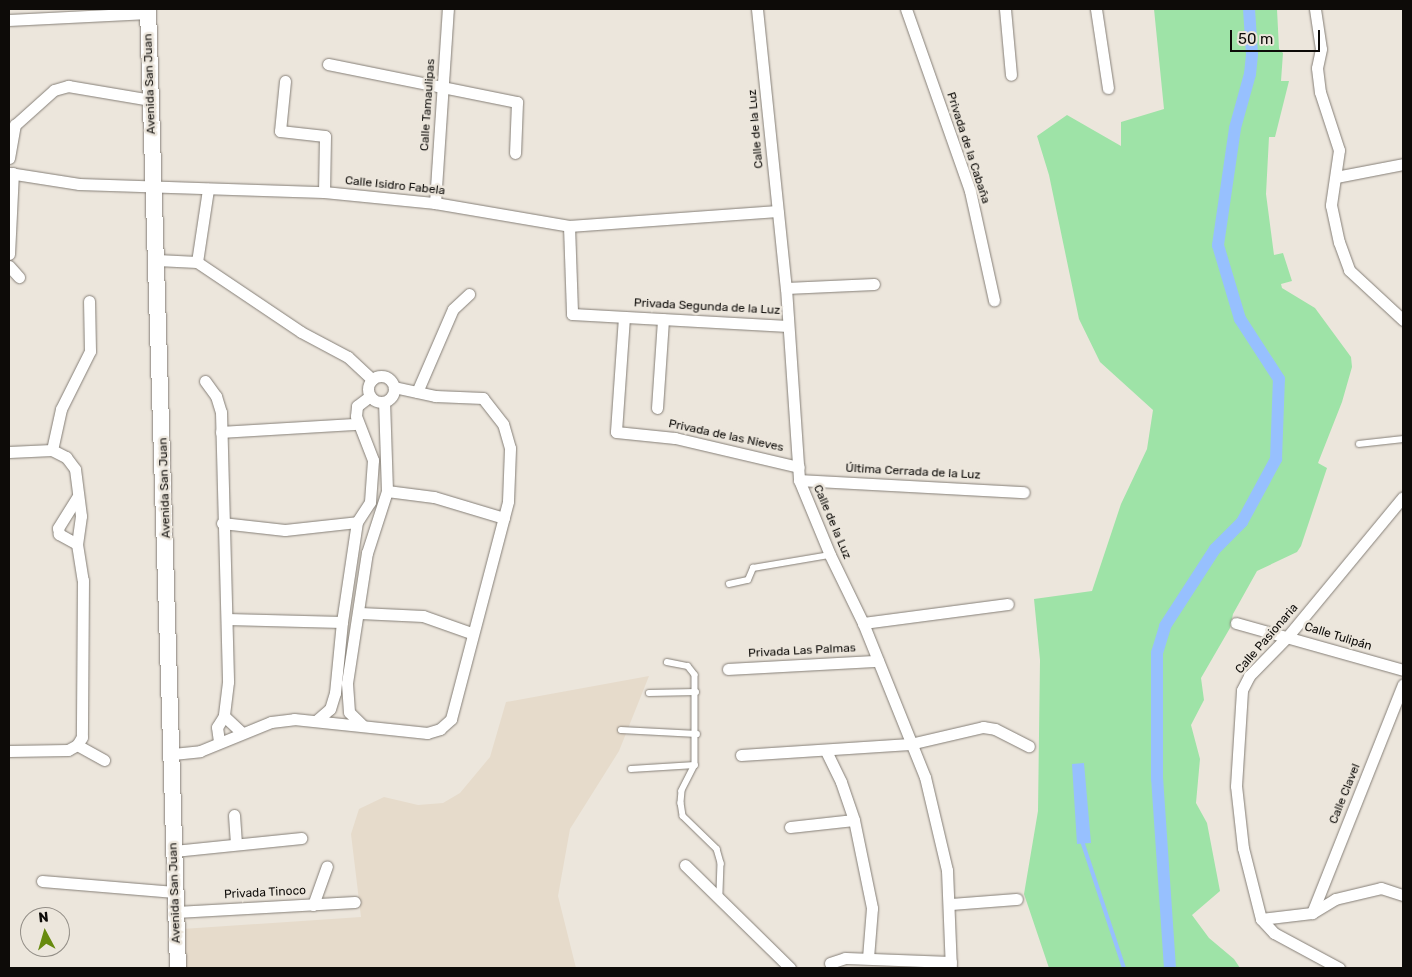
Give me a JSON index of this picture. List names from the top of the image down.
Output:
{
  "streets": {
    "street": [
      "Avenida San Juan",
      "Calle Tamaulipas",
      "Calle de la Luz",
      "Privada de la Cabaña",
      "Calle Isidro Fabela",
      "Privada Segunda de la Luz",
      "Privada de las Nieves",
      "Última Cerrada de la Luz",
      "Calle Tulipán",
      "Calle Pasionaria",
      "Privada Las Palmas",
      "Calle Clavel",
      "Privada Tinoco"
    ]
  },
  "crossings": [
    ["Avenida San Juan", "Calle Isidro Fabela"],
    ["Avenida San Juan", "Privada Tinoco"],
    ["Calle Tamaulipas", "Calle Isidro Fabela"],
    ["Calle de la Luz", "Calle Isidro Fabela"],
    ["Calle de la Luz", "Privada Segunda de la Luz"],
    ["Calle de la Luz", "Privada de las Nieves"],
    ["Calle de la Luz", "Última Cerrada de la Luz"],
    ["Calle de la Luz", "Privada Las Palmas"],
    ["Calle Isidro Fabela", "Privada Segunda de la Luz"],
    ["Privada Segunda de la Luz", "Privada de las Nieves"],
    ["Calle Tulipán", "Calle Pasionaria"]
  ],
  "scale_bar": "50 m",
  "north": "top"
}
